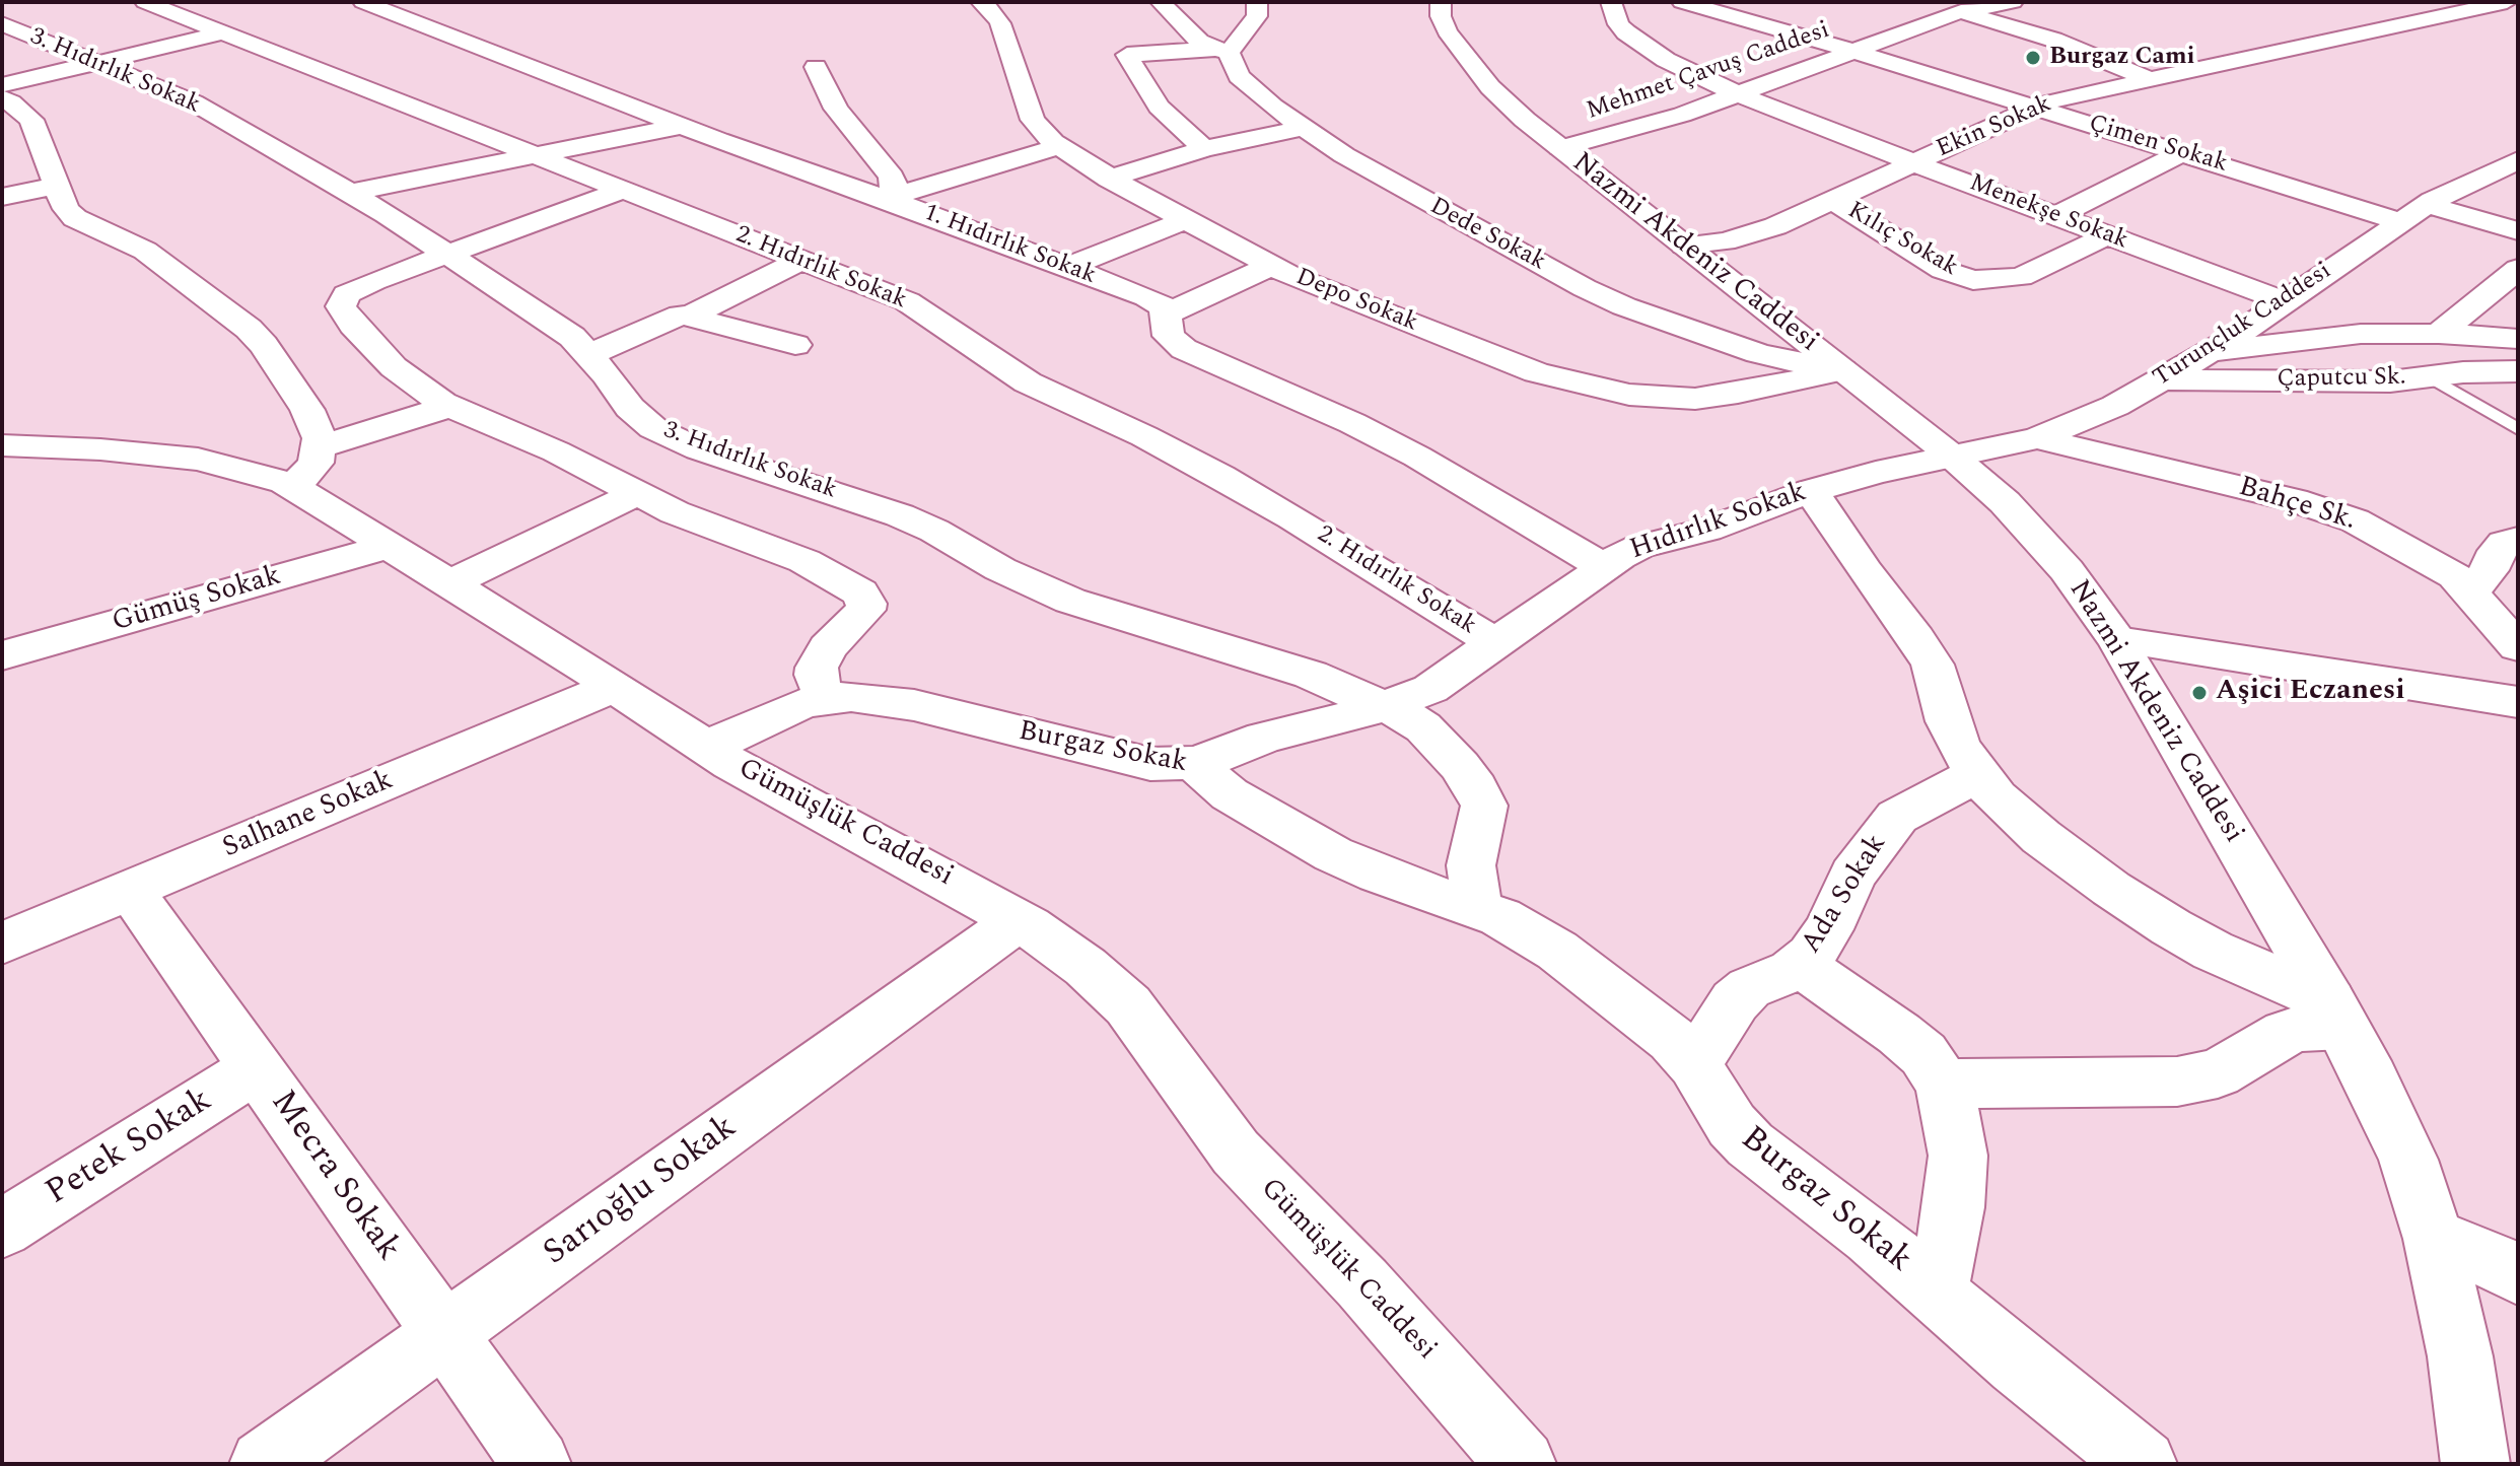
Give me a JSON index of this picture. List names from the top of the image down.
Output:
{
  "streets": {
    "street": [
      "3. Hıdırlık Sokak",
      "Mehmet Çavuş Caddesi",
      "Ekin Sokak",
      "Çimen Sokak",
      "Menekşe Sokak",
      "Dede Sokak",
      "Kılıç Sokak",
      "1. Hıdırlık Sokak",
      "Nazmi Akdeniz Caddesi",
      "2. Hıdırlık Sokak",
      "Depo Sokak",
      "Turunçluk Caddesi",
      "Çaputcu Sk.",
      "Bahçe Sk.",
      "Hıdırlık Sokak",
      "Gümüş Sokak",
      "Burgaz Sokak",
      "Salhane Sokak",
      "Gümüşlük Caddesi",
      "Ada Sokak",
      "Petek Sokak",
      "Mecra Sokak",
      "Sarıoğlu Sokak"
    ]
  },
  "crossings": [
    ["3. Hıdırlık Sokak", "Hıdırlık Sokak"],
    ["Mehmet Çavuş Caddesi", "Çimen Sokak"],
    ["Mehmet Çavuş Caddesi", "Menekşe Sokak"],
    ["Mehmet Çavuş Caddesi", "Nazmi Akdeniz Caddesi"],
    ["Ekin Sokak", "Çimen Sokak"],
    ["Ekin Sokak", "Menekşe Sokak"],
    ["Ekin Sokak", "Kılıç Sokak"],
    ["Ekin Sokak", "Nazmi Akdeniz Caddesi"],
    ["Çimen Sokak", "Turunçluk Caddesi"],
    ["Menekşe Sokak", "Kılıç Sokak"],
    ["Menekşe Sokak", "Turunçluk Caddesi"],
    ["Dede Sokak", "Nazmi Akdeniz Caddesi"],
    ["Dede Sokak", "Depo Sokak"],
    ["Nazmi Akdeniz Caddesi", "Depo Sokak"],
    ["Nazmi Akdeniz Caddesi", "Turunçluk Caddesi"],
    ["Nazmi Akdeniz Caddesi", "Hıdırlık Sokak"],
    ["2. Hıdırlık Sokak", "Hıdırlık Sokak"],
    ["Turunçluk Caddesi", "Çaputcu Sk."],
    ["Turunçluk Caddesi", "Bahçe Sk."],
    ["Turunçluk Caddesi", "Hıdırlık Sokak"],
    ["Hıdırlık Sokak", "Burgaz Sokak"],
    ["Gümüş Sokak", "Gümüşlük Caddesi"],
    ["Burgaz Sokak", "Gümüşlük Caddesi"],
    ["Burgaz Sokak", "Ada Sokak"],
    ["Salhane Sokak", "Gümüşlük Caddesi"],
    ["Salhane Sokak", "Mecra Sokak"],
    ["Gümüşlük Caddesi", "Sarıoğlu Sokak"],
    ["Petek Sokak", "Mecra Sokak"],
    ["Mecra Sokak", "Sarıoğlu Sokak"]
  ],
  "places": ["Burgaz Cami", "Aşici Eczanesi"]
}
